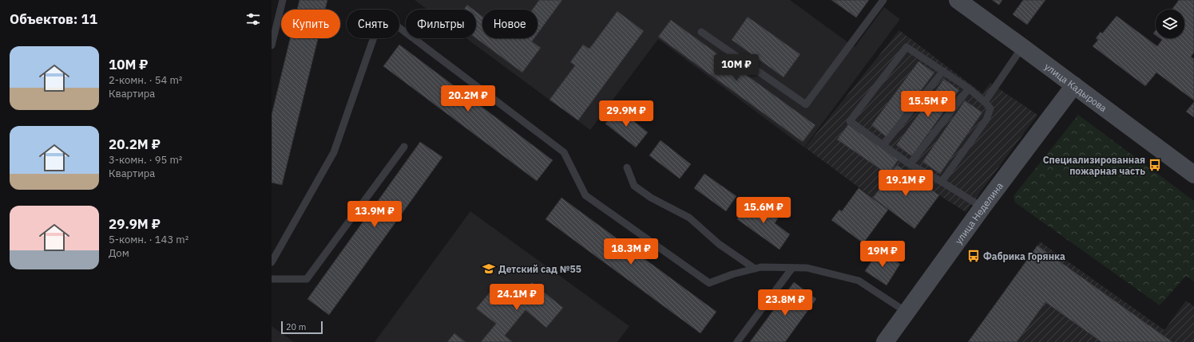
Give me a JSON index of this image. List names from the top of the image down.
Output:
{
  "streets": {
    "street": ["улица Кадырова", "улица Неделина"]
  },
  "crossings": [
    ["улица Кадырова", "улица Неделина"]
  ],
  "places": {
    "bus stop": ["Специализированная пожарная часть", "Фабрика Горянка"],
    "school or university": ["Детский сад №55"]
  },
  "scale_bar": "20 m",
  "page": {
    "heading": "Объектов: 11",
    "chip": [
      "Купить",
      "Снять",
      "Фильтры",
      "Новое"
    ],
    "list": [
      {
        "name": "10M ₽",
        "note": "2-комн. · 54 m² · Квартира"
      },
      {
        "name": "20.2M ₽",
        "note": "3-комн. · 95 m² · Квартира"
      },
      {
        "name": "29.9M ₽",
        "note": "5-комн. · 143 m² · Дом"
      }
    ],
    "price": [
      "10M ₽",
      "20.2M ₽",
      "15.5M ₽",
      "29.9M ₽",
      "19.1M ₽",
      "15.6M ₽",
      "13.9M ₽",
      "18.3M ₽",
      "19M ₽",
      "24.1M ₽",
      "23.8M ₽"
    ],
    "scale": "20 m"
  }
}
